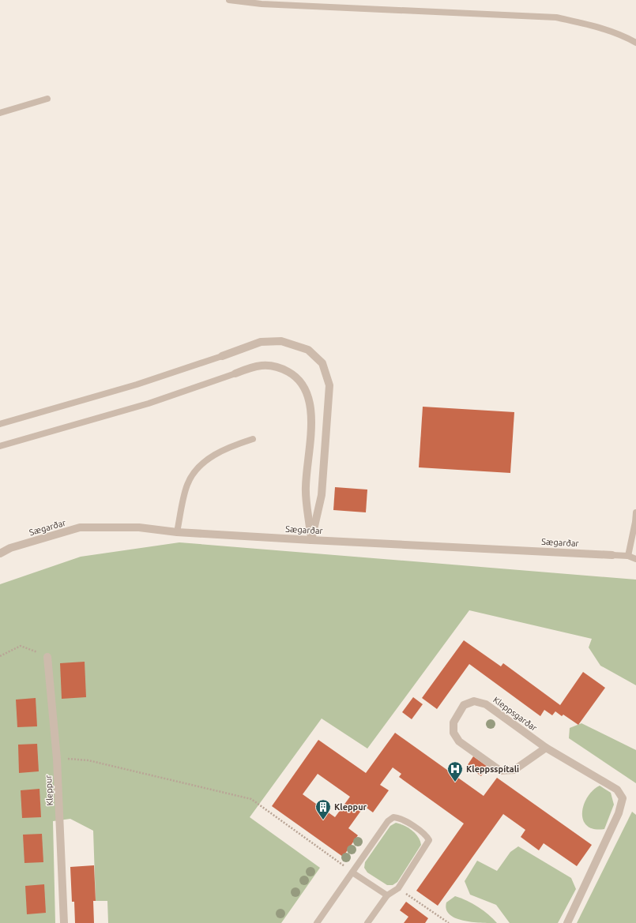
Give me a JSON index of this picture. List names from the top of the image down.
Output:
{
  "streets": {
    "street": ["Sægarðar", "Kleppsgarðar", "Kleppur"]
  },
  "places": {
    "hospital": ["Kleppsspítali"],
    "building": ["Kleppur"]
  }
}
